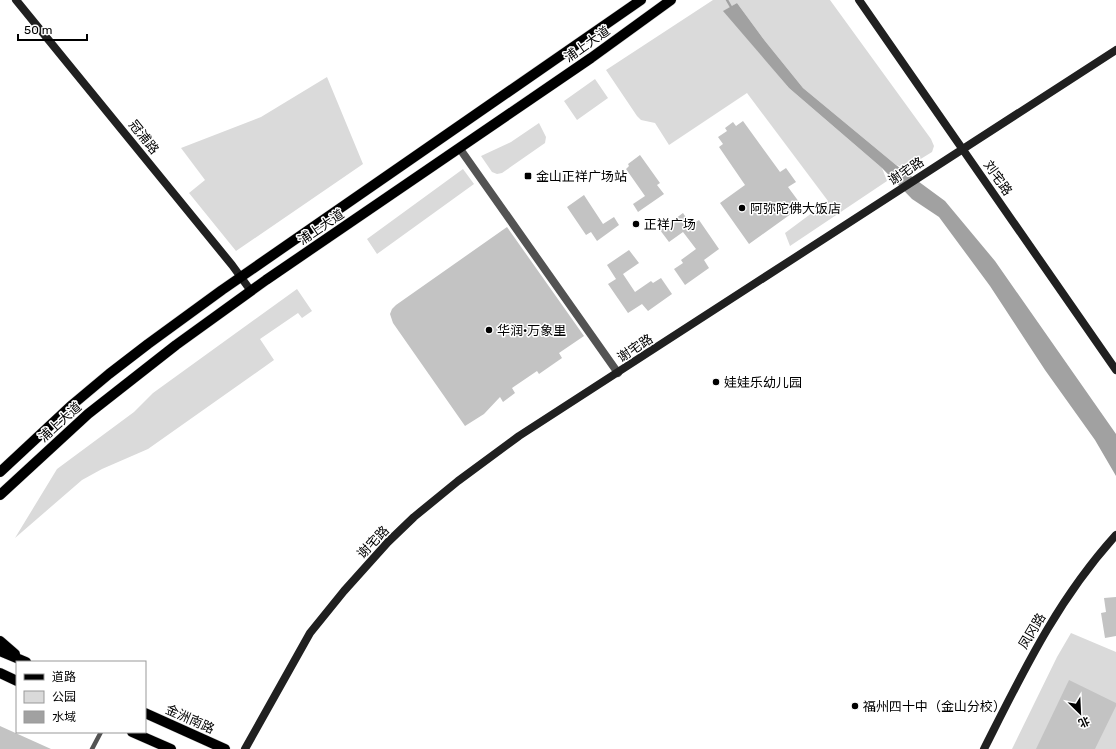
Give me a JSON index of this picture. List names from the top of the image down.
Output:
{
  "streets": {
    "main road": ["浦上大道", "金洲南路"],
    "street": [
      "冠浦路",
      "谢宅路",
      "刘宅路",
      "凤冈路"
    ]
  },
  "crossings": [
    ["浦上大道", "冠浦路"],
    ["谢宅路", "刘宅路"]
  ],
  "places": {
    "transit": ["金山正祥广场站"],
    "other": [
      "阿弥陀佛大饭店",
      "正祥广场",
      "华润·万象里",
      "娃娃乐幼儿园",
      "福州四十中（金山分校）"
    ]
  },
  "legend": ["道路", "公园", "水域"],
  "scale_bar": "50 m",
  "north": "bottom right"
}
